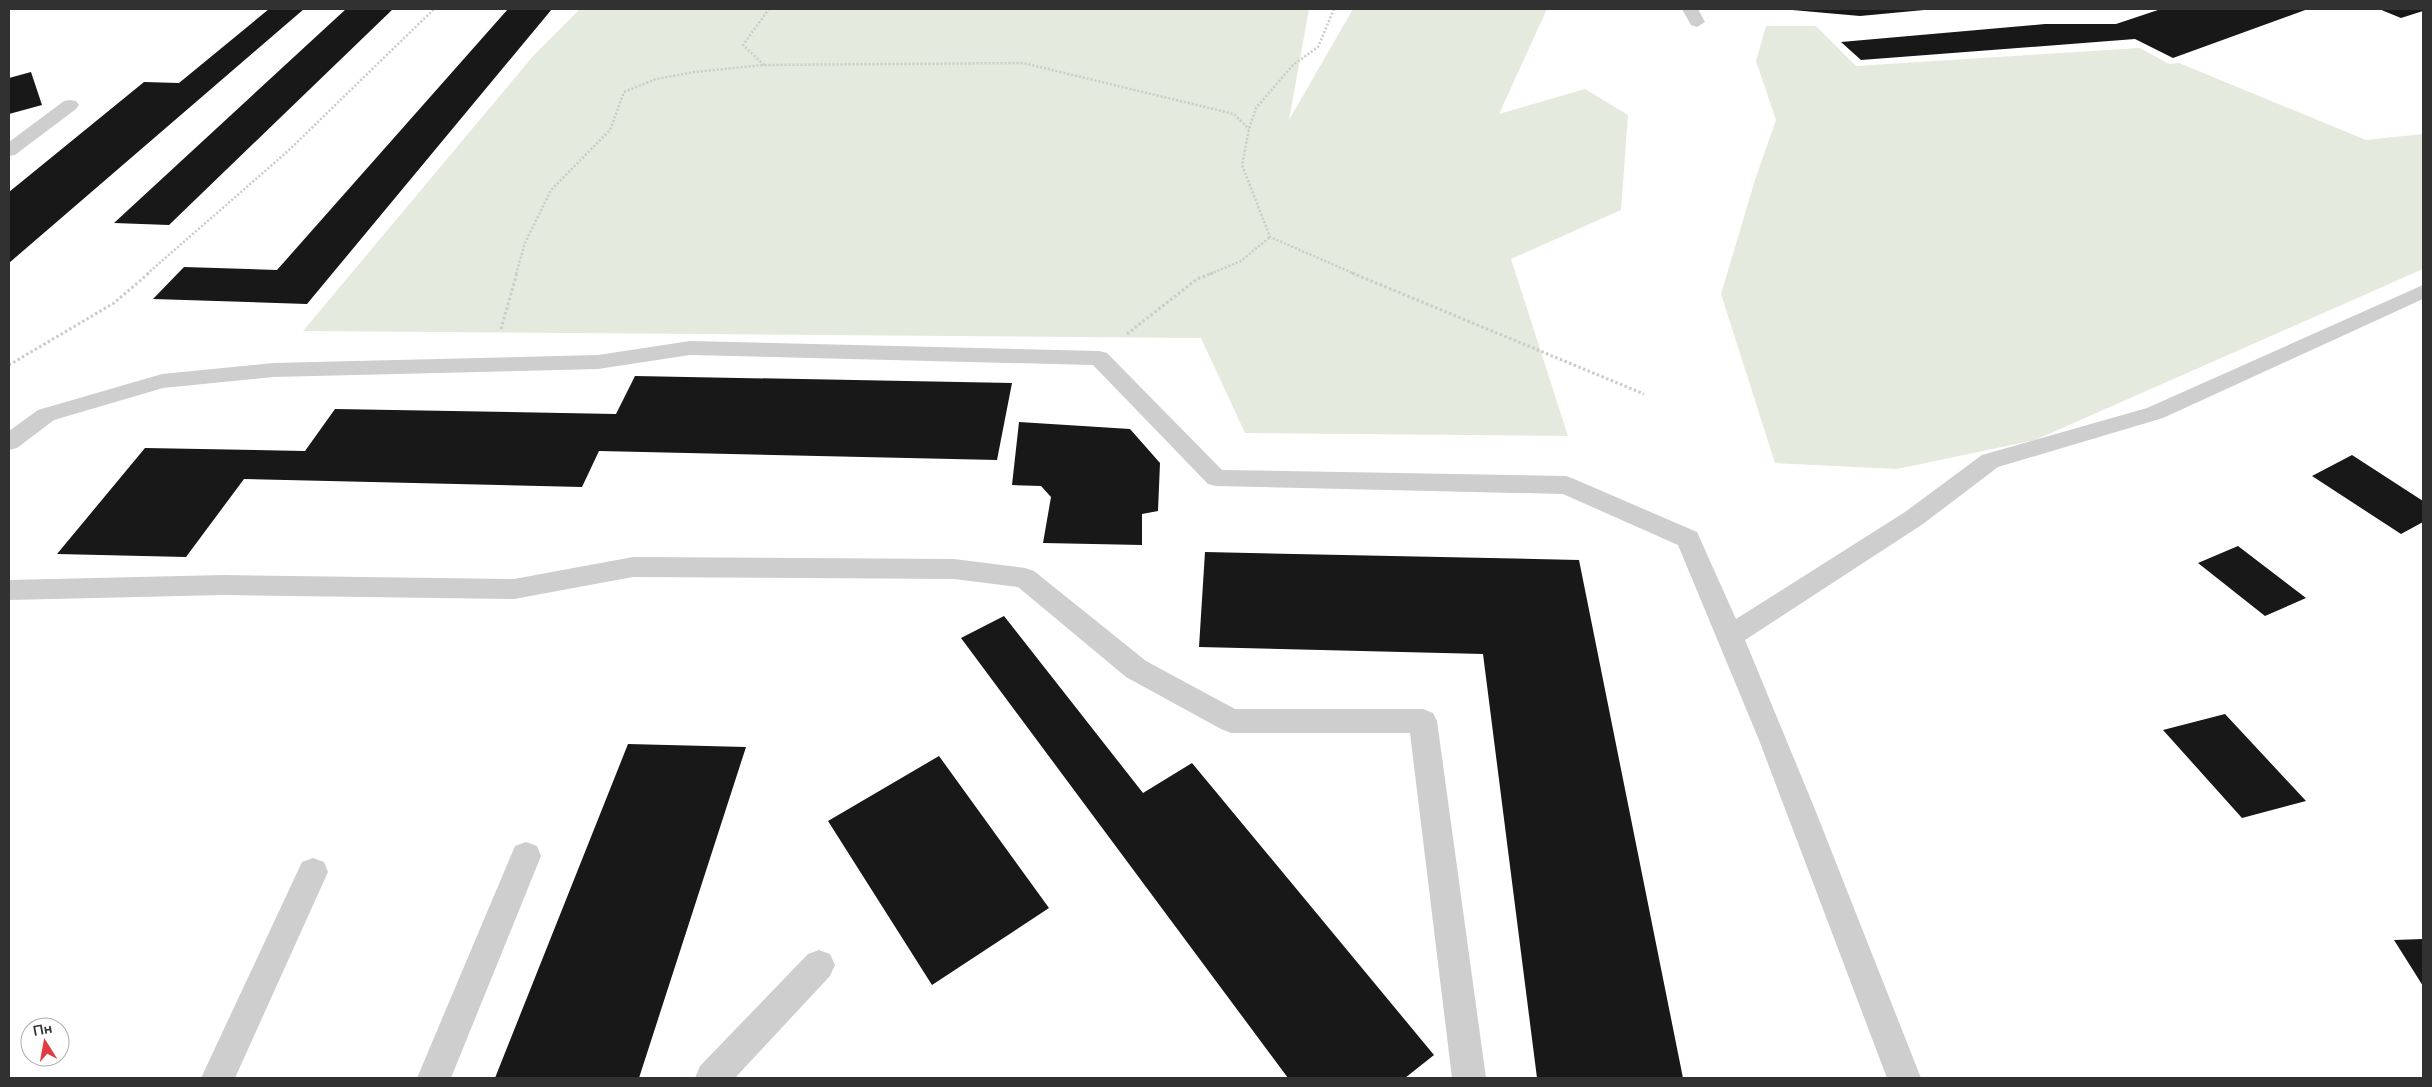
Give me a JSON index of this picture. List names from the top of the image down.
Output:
{
  "north": "top"
}
